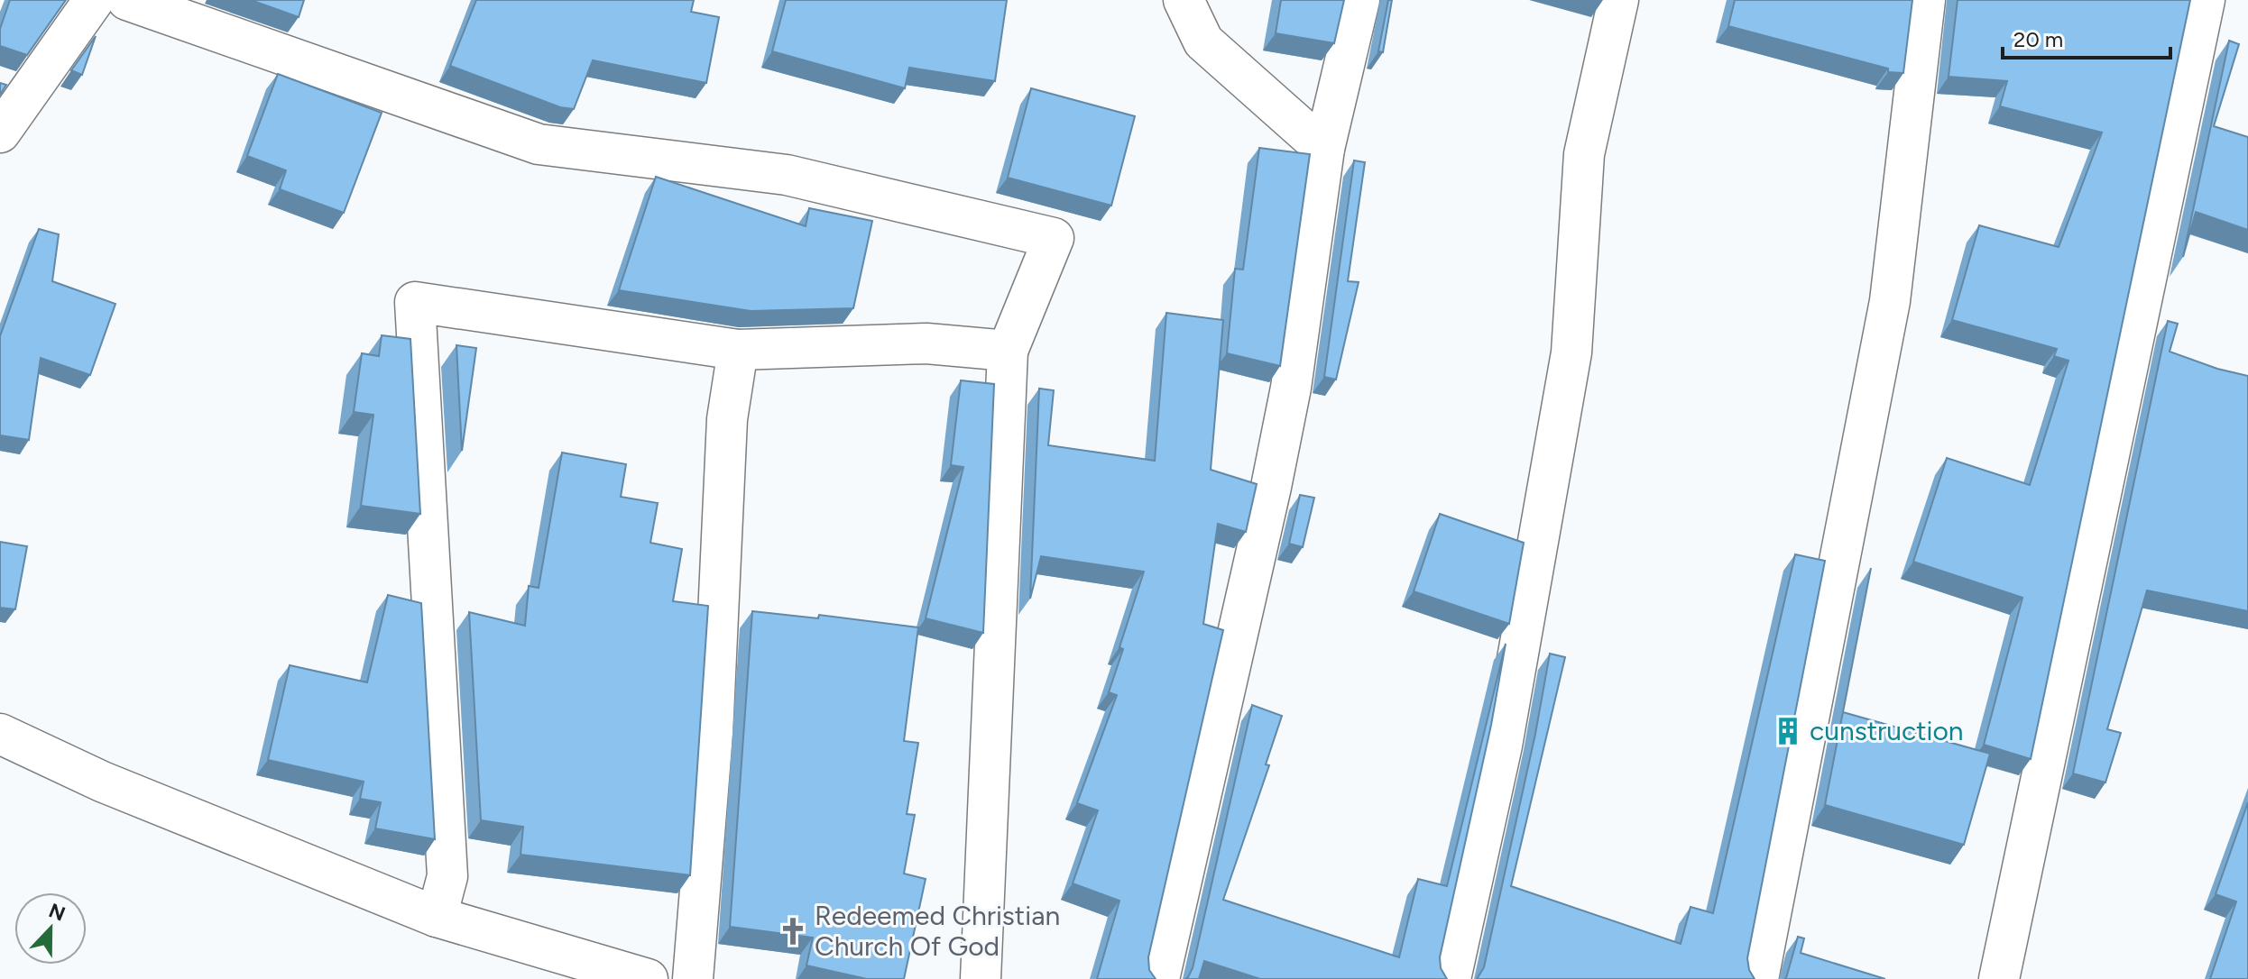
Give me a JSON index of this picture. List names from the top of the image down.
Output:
{
  "places": {
    "building": ["cunstruction"],
    "church": ["Redeemed Christian Church Of God"]
  },
  "scale_bar": "20 m",
  "north": "top"
}
